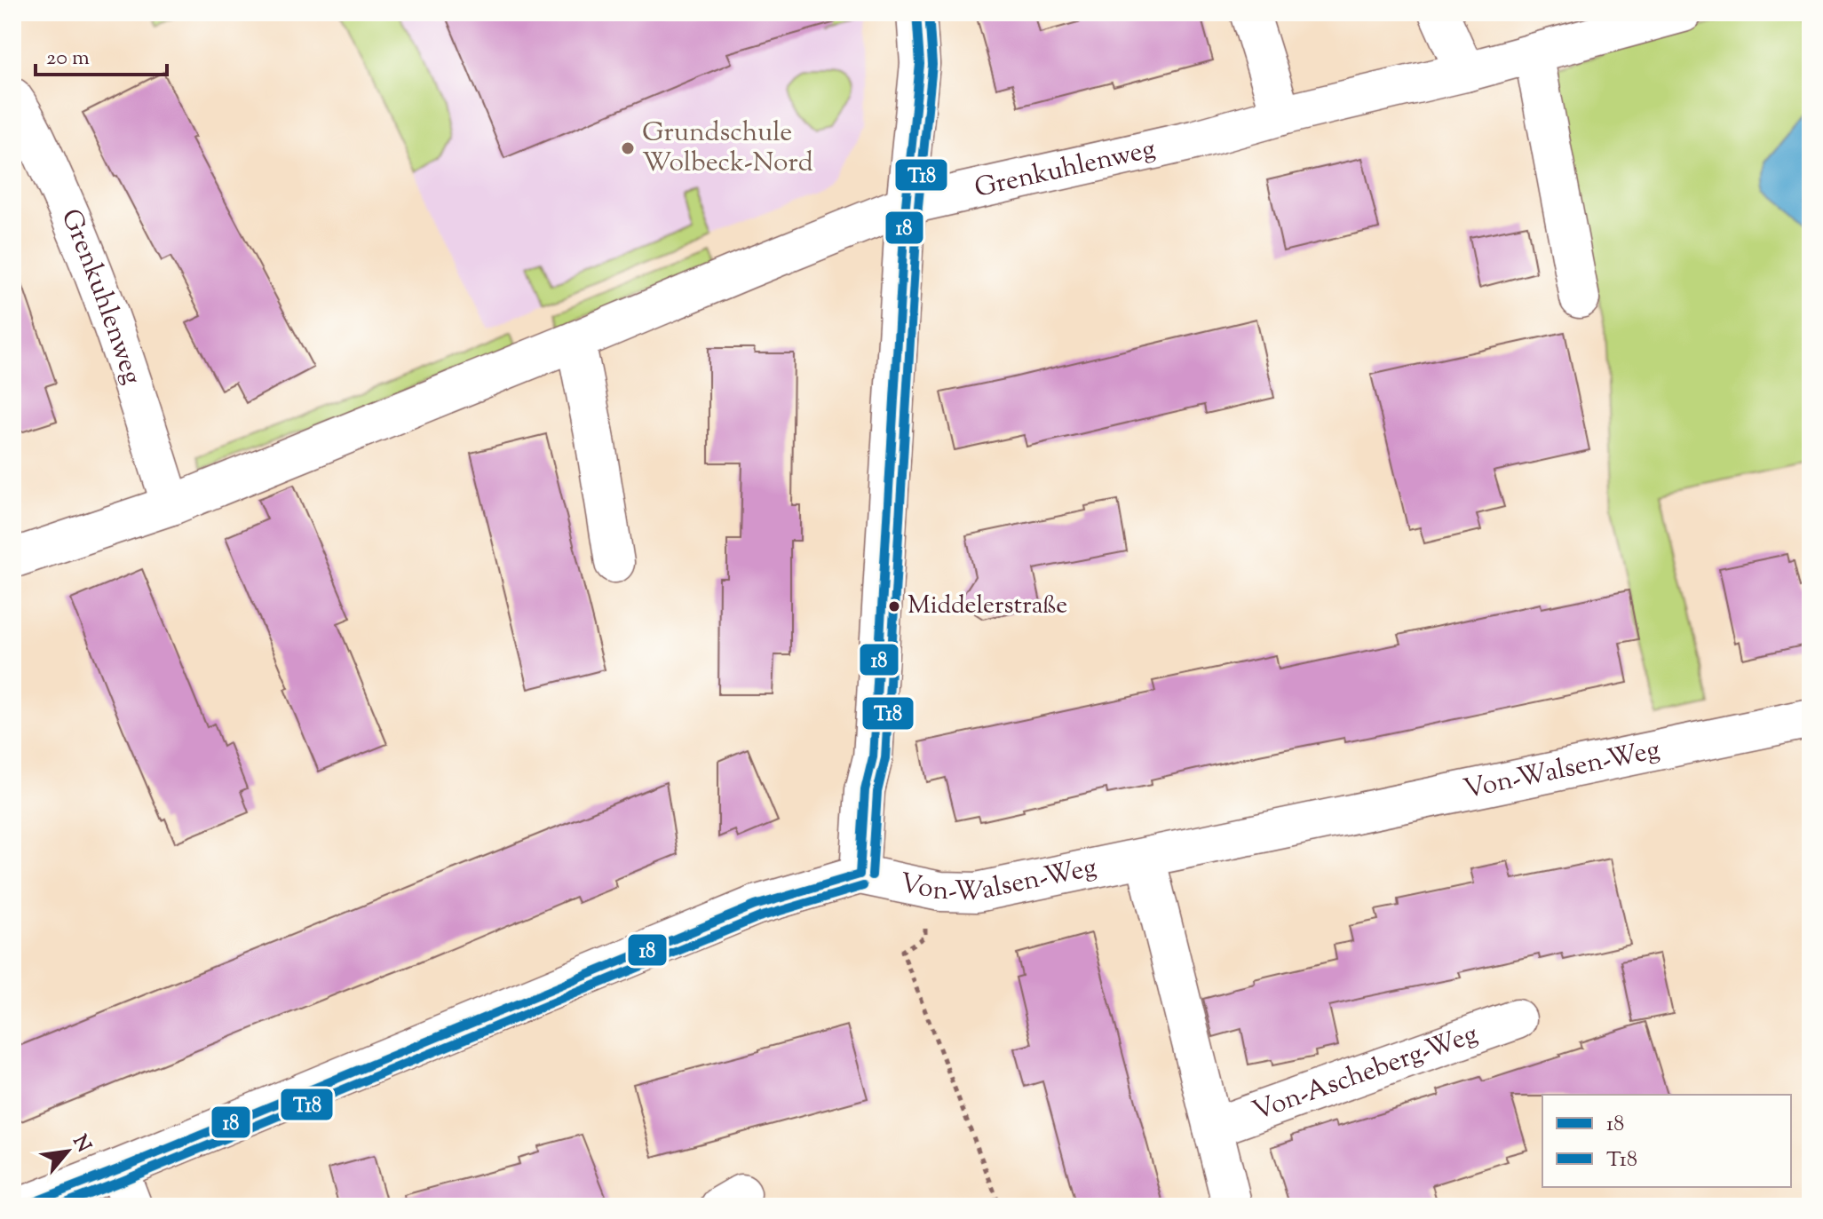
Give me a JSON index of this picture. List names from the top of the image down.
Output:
{
  "streets": {
    "street": ["Grenkuhlenweg", "Von-Walsen-Weg", "Von-Ascheberg-Weg"]
  },
  "places": ["Grundschule Wolbeck-Nord", "Middelerstraße"],
  "lines": ["transit line 18", "transit line T18"],
  "legend": ["18", "T18"],
  "scale_bar": "20 m",
  "north": "top right"
}
